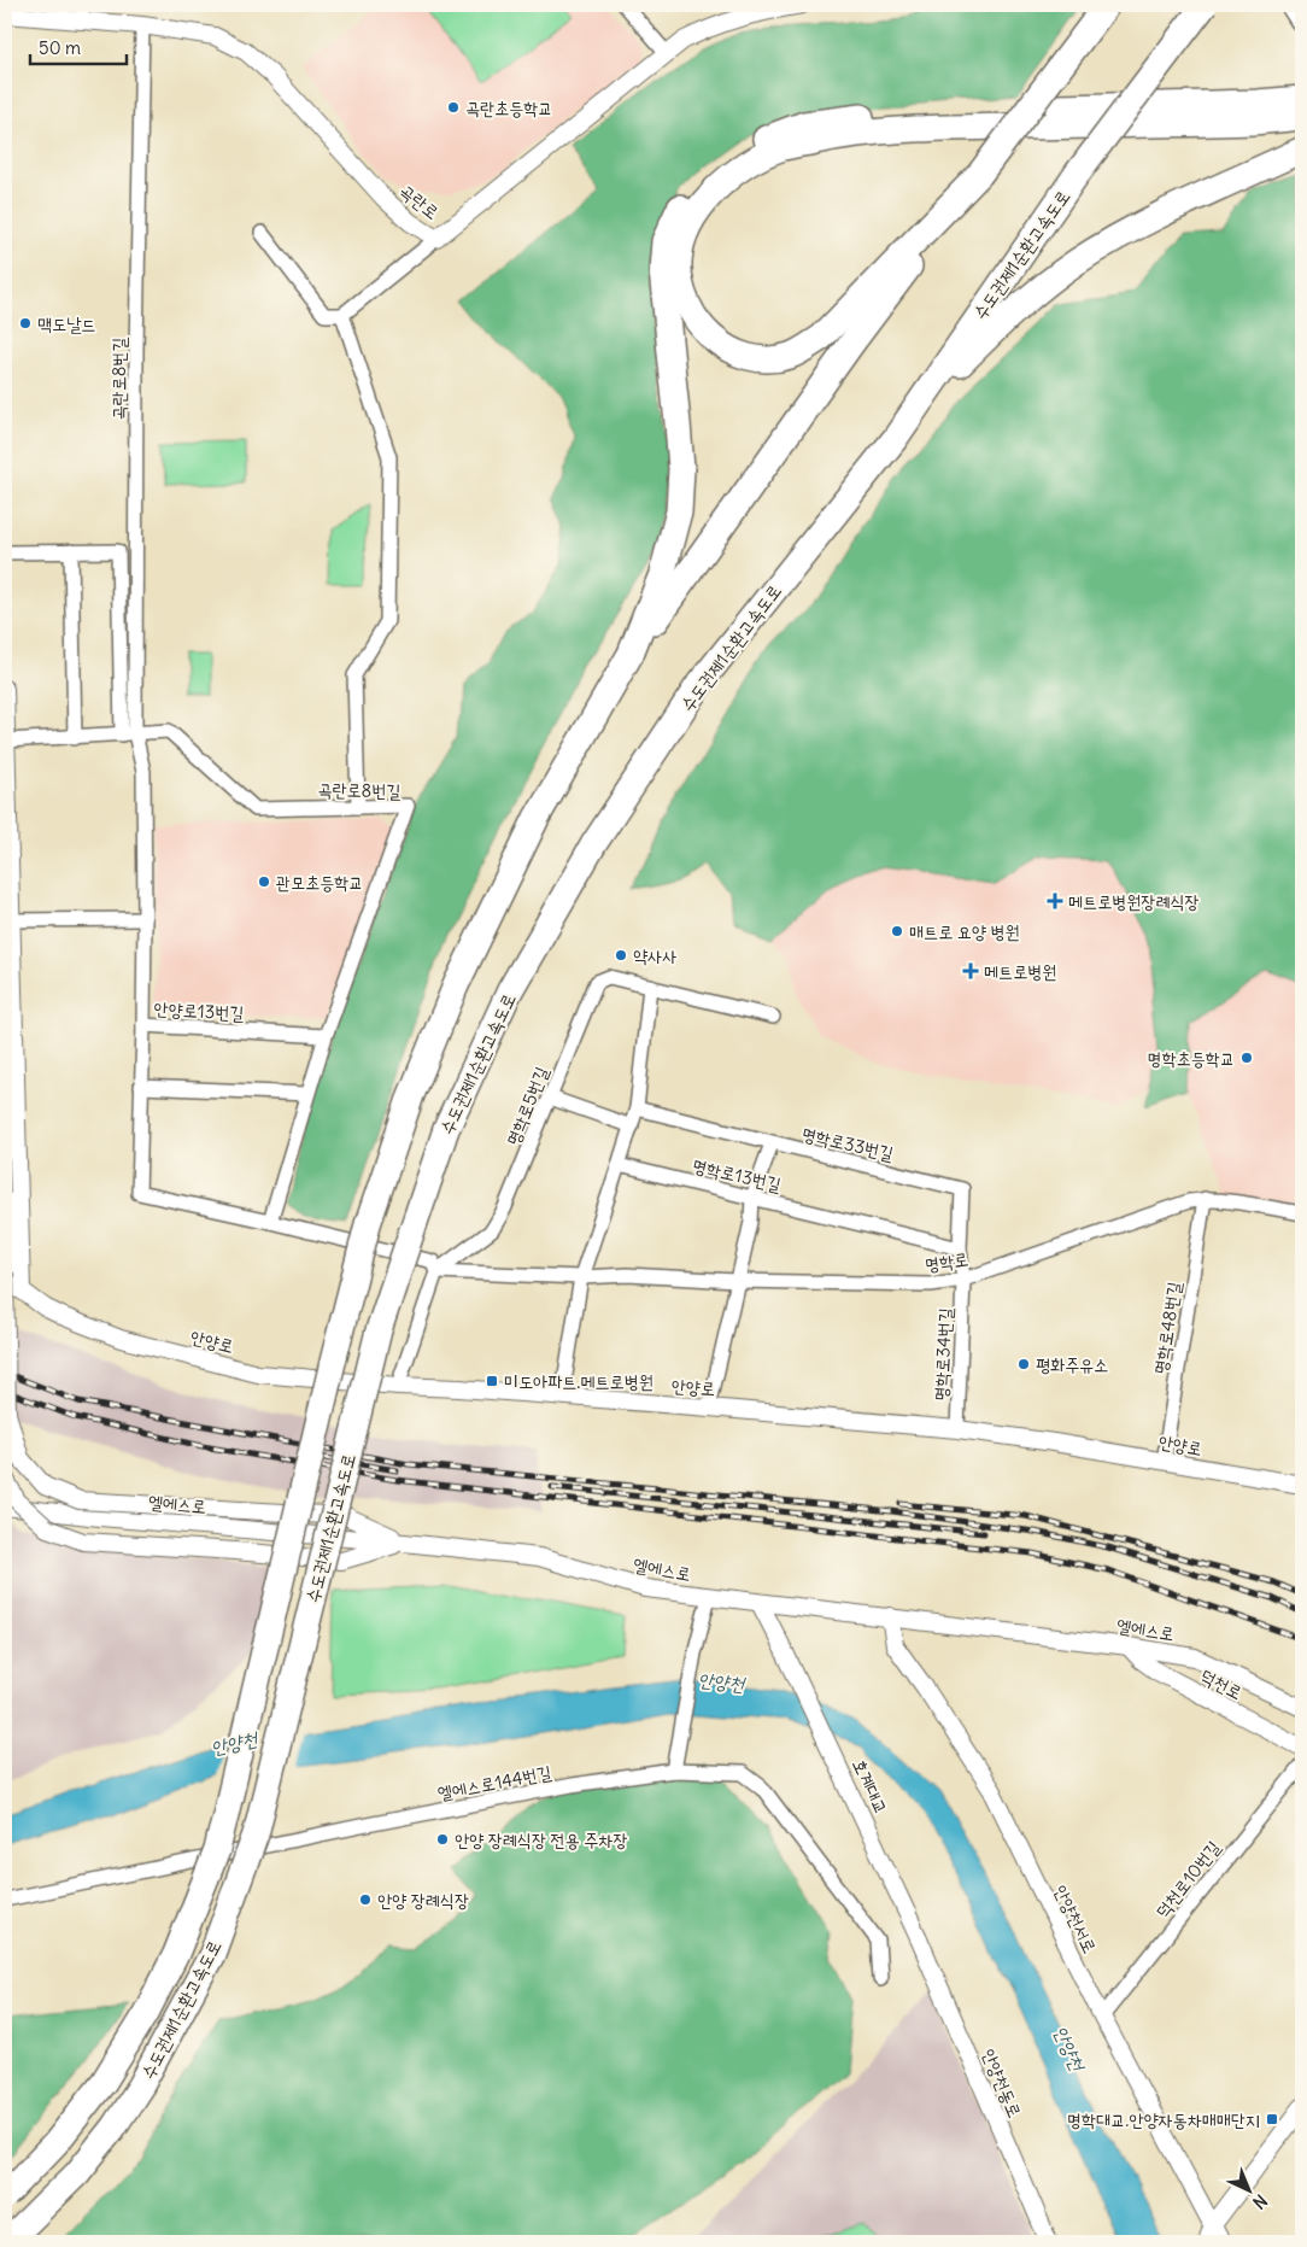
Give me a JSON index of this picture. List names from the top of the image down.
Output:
{
  "streets": {
    "highway": ["수도권제1순환고속도로"],
    "street": [
      "곡란로",
      "곡란로8번길",
      "안양로13번길",
      "명학로5번길",
      "명학로33번길",
      "명학로13번길",
      "명학로",
      "명학로48번길",
      "안양로",
      "명학로34번길",
      "엘에스로",
      "덕천로",
      "엘에스로144번길",
      "호계대교",
      "덕천로10번길",
      "안양천서로",
      "안양천동로"
    ]
  },
  "crossings": [
    ["곡란로", "곡란로8번길"],
    ["곡란로8번길", "안양로13번길"],
    ["안양로13번길", "명학로5번길"],
    ["안양로13번길", "명학로"],
    ["명학로5번길", "명학로"],
    ["명학로33번길", "명학로13번길"],
    ["명학로33번길", "명학로"],
    ["명학로33번길", "명학로34번길"],
    ["명학로", "명학로48번길"],
    ["명학로", "명학로34번길"],
    ["명학로48번길", "안양로"],
    ["안양로", "명학로34번길"],
    ["엘에스로", "덕천로"],
    ["엘에스로", "호계대교"],
    ["엘에스로", "안양천서로"],
    ["호계대교", "안양천동로"],
    ["덕천로10번길", "안양천서로"]
  ],
  "water": ["안양천"],
  "places": {
    "other": [
      "곡란초등학교",
      "맥도날드",
      "관모초등학교",
      "매트로 요양 병원",
      "약사사",
      "명학초등학교",
      "평화주유소",
      "안양 장례식장 전용 주차장",
      "안양 장례식장"
    ],
    "health": ["메트로병원장례식장", "메트로병원"],
    "transit": ["미도아파트.메트로병원", "명학대교.안양자동차매매단지"]
  },
  "scale_bar": "50 m",
  "north": "bottom right"
}
